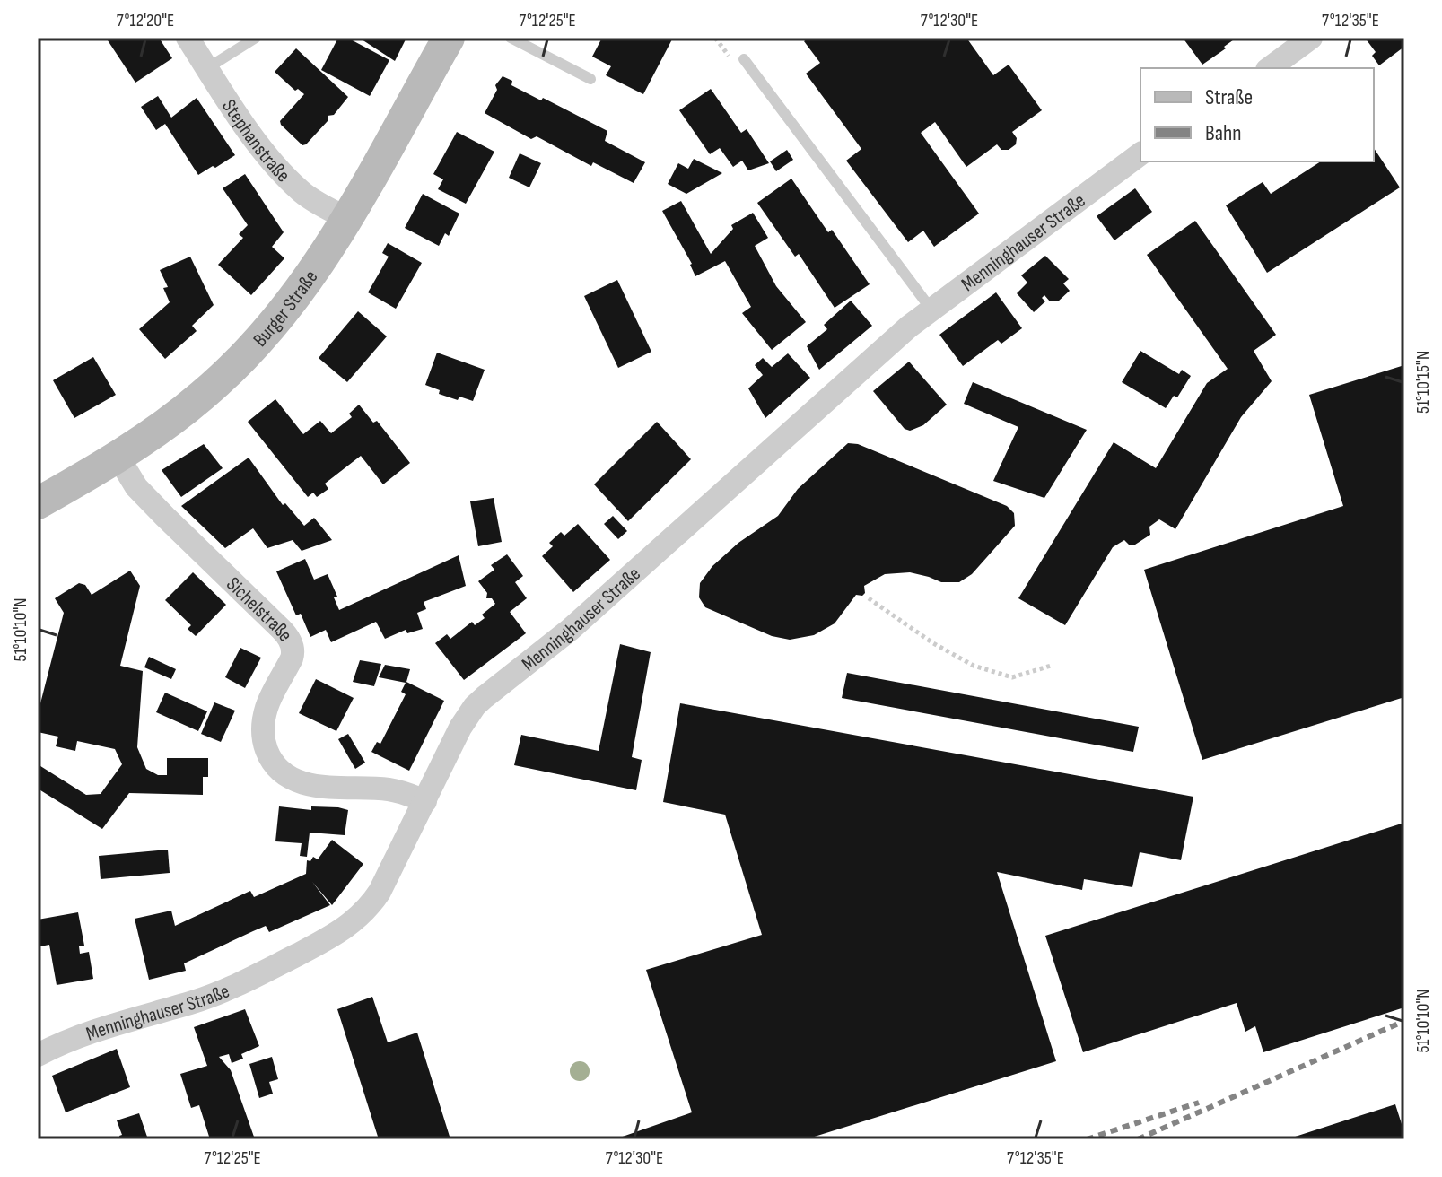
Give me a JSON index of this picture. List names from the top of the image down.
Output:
{
  "streets": {
    "main road": ["Burger Straße"],
    "street": ["Stephanstraße", "Menninghauser Straße", "Sichelstraße"]
  },
  "crossings": [
    ["Stephanstraße", "Burger Straße"],
    ["Menninghauser Straße", "Sichelstraße"],
    ["Burger Straße", "Sichelstraße"]
  ],
  "legend": ["Straße", "Bahn"],
  "coordinates": [
    "7°12'20\"E",
    "7°12'25\"E",
    "7°12'30\"E",
    "7°12'35\"E",
    "51°10'15\"N",
    "51°10'10\"N"
  ]
}
